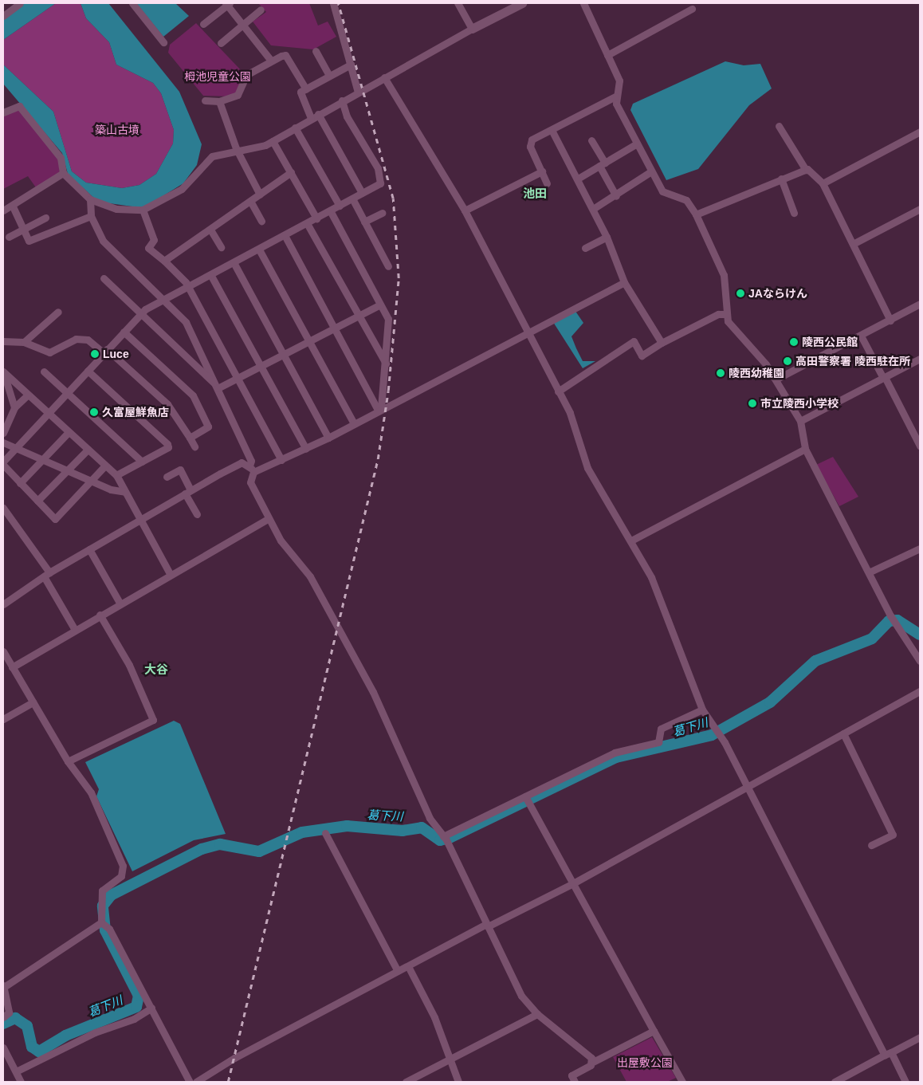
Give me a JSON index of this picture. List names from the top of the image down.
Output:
{
  "districts": ["池田", "大谷"],
  "water": ["葛下川"],
  "parks": ["栂池児童公園", "築山古墳", "出屋敷公園"],
  "places": [
    "JAならけん",
    "陵西公民館",
    "Luce",
    "高田警察署 陵西駐在所",
    "陵西幼稚園",
    "市立陵西小学校",
    "久富屋鮮魚店"
  ]
}
